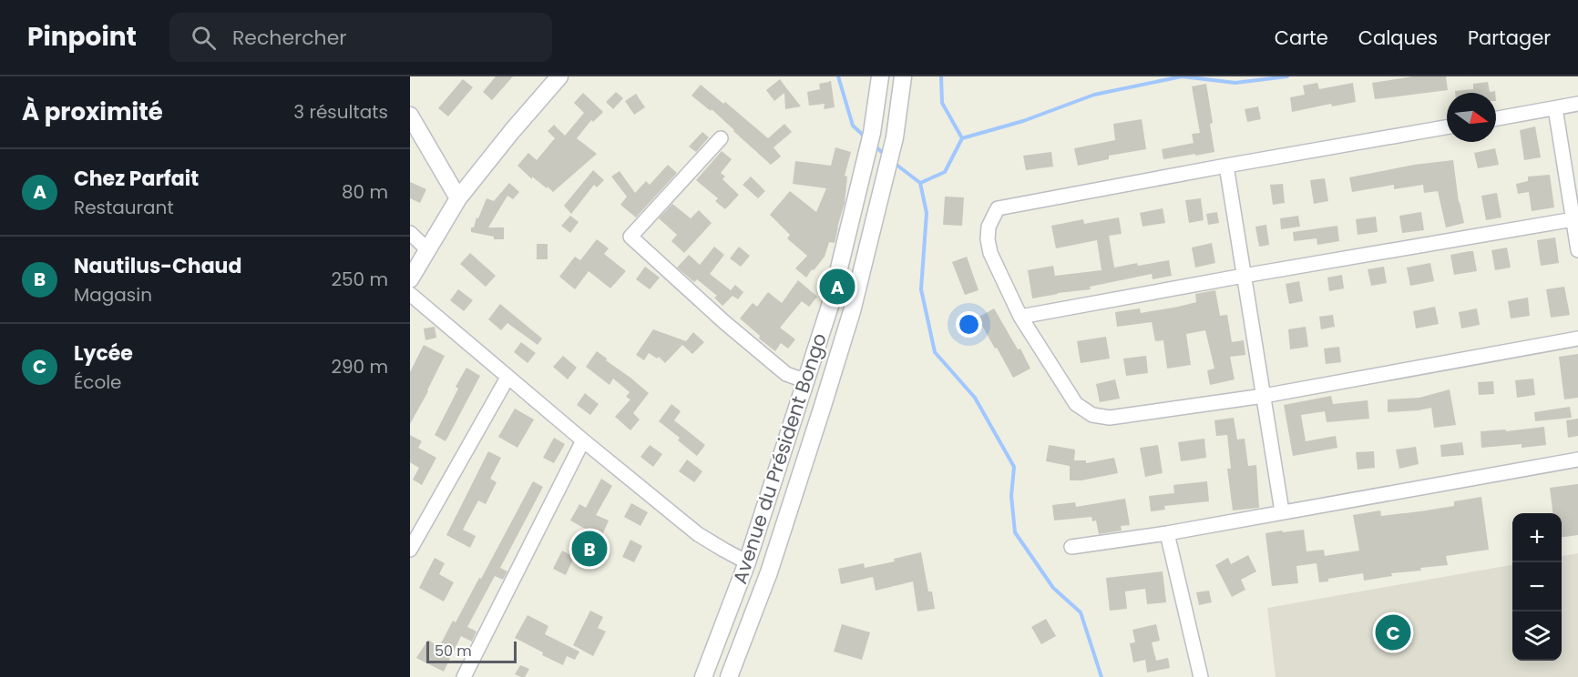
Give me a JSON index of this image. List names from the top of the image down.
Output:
{
  "streets": {
    "street": ["Avenue du Président Bongo"]
  },
  "scale_bar": "50 m",
  "north": "right",
  "page": {
    "header": "Pinpoint",
    "search": "Rechercher",
    "nav": ["Carte", "Calques", "Partager"],
    "heading": ["À proximité", "3 résultats"],
    "list": [
      {
        "mark": "A",
        "name": "Chez Parfait",
        "note": "Restaurant",
        "value": "80 m"
      },
      {
        "mark": "B",
        "name": "Nautilus-Chaud",
        "note": "Magasin",
        "value": "250 m"
      },
      {
        "mark": "C",
        "name": "Lycée",
        "note": "École",
        "value": "290 m"
      }
    ],
    "pins": ["A", "B", "C"],
    "map_buttons": ["+", "−"],
    "scale": "50 m"
  }
}
